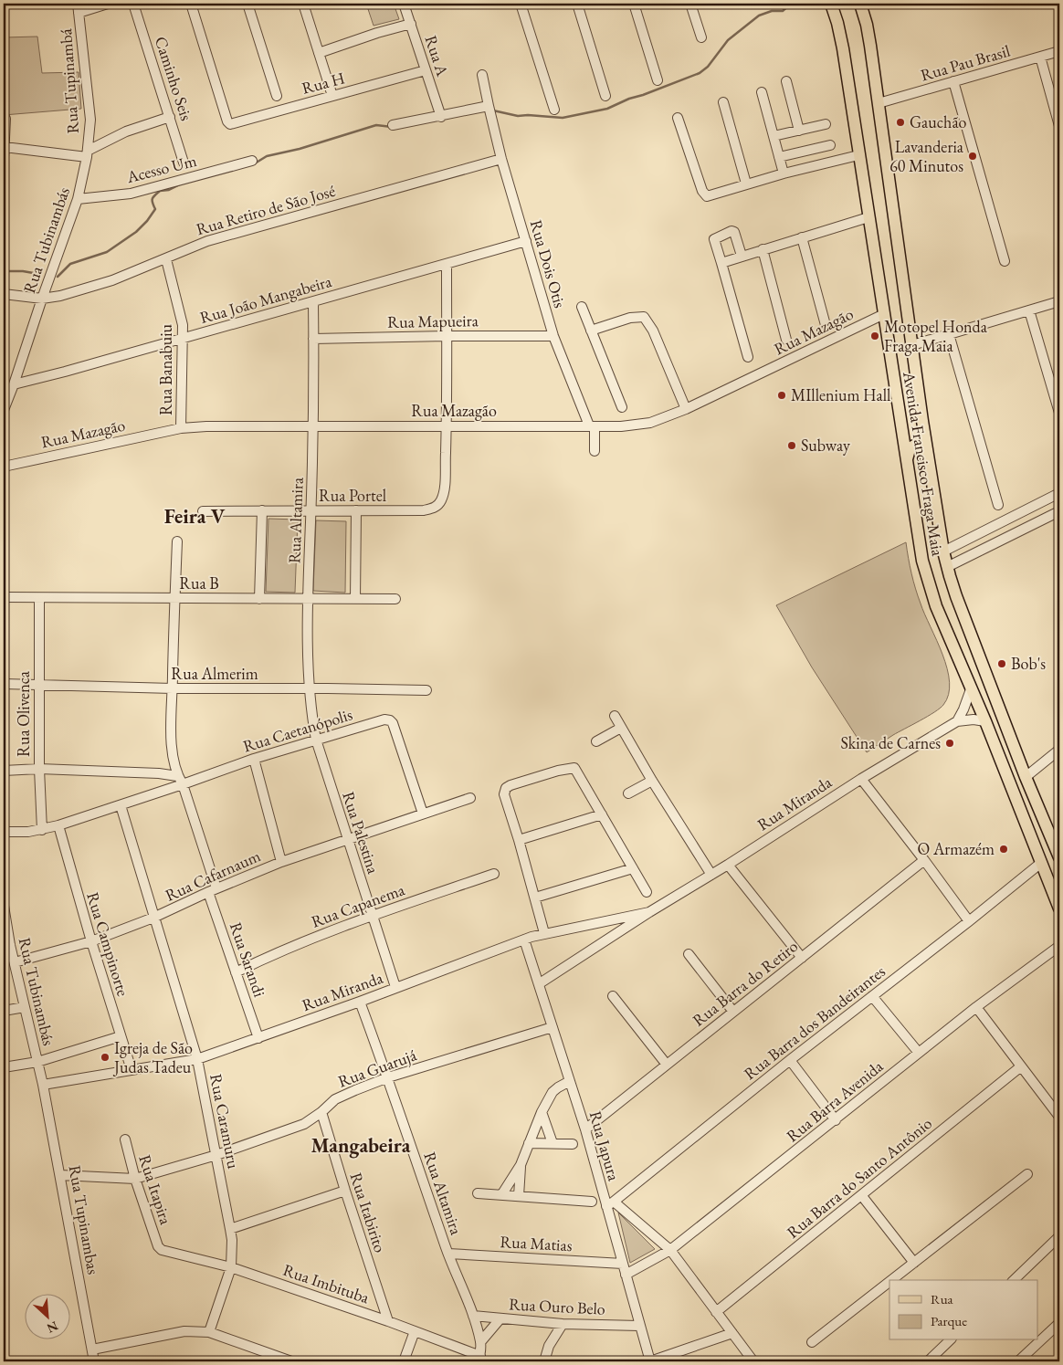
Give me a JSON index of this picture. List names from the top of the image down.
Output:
{
  "streets": {
    "main road": ["Avenida Francisco Fraga Maia"],
    "street": [
      "Rua A",
      "Rua Pau Brasil",
      "Caminho Seis",
      "Rua Tupinambá",
      "Rua H",
      "Acesso Um",
      "Rua Retiro de São José",
      "Rua Tubinambás",
      "Rua Dois Otis",
      "Rua João Mangabeira",
      "Rua Mapueira",
      "Rua Mazagão",
      "Rua Banabuiu",
      "Rua Portel",
      "Rua Altamira",
      "Rua B",
      "Rua Almerim",
      "Rua Olivenca",
      "Rua Caetanópolis",
      "Rua Miranda",
      "Rua Palestina",
      "Rua Cafarnaum",
      "Rua Capanema",
      "Rua Campinorte",
      "Rua Sarandi",
      "Rua Barra do Retiro",
      "Rua Barra dos Bandeirantes",
      "Rua Guarujá",
      "Rua Barra Avenida",
      "Rua Caramuru",
      "Rua Japura",
      "Rua Barra do Santo Antônio",
      "Rua Itapira",
      "Rua Itabirito",
      "Rua Tupinambas",
      "Rua Matias",
      "Rua Imbituba",
      "Rua Ouro Belo"
    ]
  },
  "crossings": [
    ["Rua A", "Rua H"],
    ["Rua Pau Brasil", "Avenida Francisco Fraga Maia"],
    ["Rua Tupinambá", "Rua Tubinambás"],
    ["Acesso Um", "Rua Tubinambás"],
    ["Rua Retiro de São José", "Rua Tubinambás"],
    ["Rua Retiro de São José", "Rua Dois Otis"],
    ["Rua Retiro de São José", "Rua Banabuiu"],
    ["Rua Tubinambás", "Rua João Mangabeira"],
    ["Rua Tubinambás", "Rua Miranda"],
    ["Rua Tubinambás", "Rua Cafarnaum"],
    ["Rua Tubinambás", "Rua Tupinambas"],
    ["Rua Dois Otis", "Rua João Mangabeira"],
    ["Rua Dois Otis", "Rua Mapueira"],
    ["Rua Dois Otis", "Rua Mazagão"],
    ["Rua João Mangabeira", "Rua Banabuiu"],
    ["Rua João Mangabeira", "Rua Altamira"],
    ["Rua Mapueira", "Rua Altamira"],
    ["Rua Mazagão", "Rua Banabuiu"],
    ["Rua Mazagão", "Avenida Francisco Fraga Maia"],
    ["Rua Mazagão", "Rua Portel"],
    ["Rua Mazagão", "Rua Altamira"],
    ["Avenida Francisco Fraga Maia", "Rua Miranda"],
    ["Avenida Francisco Fraga Maia", "Rua Barra dos Bandeirantes"],
    ["Rua Portel", "Rua Altamira"],
    ["Rua Altamira", "Rua B"],
    ["Rua Altamira", "Rua Almerim"],
    ["Rua Altamira", "Rua Caetanópolis"],
    ["Rua Altamira", "Rua Miranda"],
    ["Rua Altamira", "Rua Palestina"],
    ["Rua Altamira", "Rua Guarujá"],
    ["Rua Altamira", "Rua Matias"],
    ["Rua Altamira", "Rua Imbituba"],
    ["Rua Altamira", "Rua Ouro Belo"],
    ["Rua B", "Rua Olivenca"],
    ["Rua B", "Rua Sarandi"],
    ["Rua Almerim", "Rua Olivenca"],
    ["Rua Almerim", "Rua Sarandi"],
    ["Rua Olivenca", "Rua Caetanópolis"],
    ["Rua Caetanópolis", "Rua Palestina"],
    ["Rua Caetanópolis", "Rua Cafarnaum"],
    ["Rua Caetanópolis", "Rua Campinorte"],
    ["Rua Caetanópolis", "Rua Sarandi"],
    ["Rua Caetanópolis", "Rua Caramuru"],
    ["Rua Miranda", "Rua Palestina"],
    ["Rua Miranda", "Rua Campinorte"],
    ["Rua Miranda", "Rua Sarandi"],
    ["Rua Miranda", "Rua Caramuru"],
    ["Rua Miranda", "Rua Japura"],
    ["Rua Miranda", "Rua Tupinambas"],
    ["Rua Palestina", "Rua Cafarnaum"],
    ["Rua Palestina", "Rua Capanema"],
    ["Rua Cafarnaum", "Rua Campinorte"],
    ["Rua Cafarnaum", "Rua Sarandi"],
    ["Rua Cafarnaum", "Rua Caramuru"],
    ["Rua Capanema", "Rua Sarandi"],
    ["Rua Barra do Retiro", "Rua Japura"],
    ["Rua Barra dos Bandeirantes", "Rua Japura"],
    ["Rua Guarujá", "Rua Caramuru"],
    ["Rua Guarujá", "Rua Japura"],
    ["Rua Guarujá", "Rua Itapira"],
    ["Rua Guarujá", "Rua Itabirito"],
    ["Rua Guarujá", "Rua Tupinambas"],
    ["Rua Barra Avenida", "Rua Japura"],
    ["Rua Caramuru", "Rua Imbituba"],
    ["Rua Japura", "Rua Matias"],
    ["Rua Japura", "Rua Ouro Belo"],
    ["Rua Itapira", "Rua Imbituba"],
    ["Rua Itabirito", "Rua Imbituba"]
  ],
  "districts": ["Feira V", "Mangabeira"],
  "places": [
    "Gauchão",
    "Lavanderia 60 Minutos",
    "Motopel Honda Fraga Maia",
    "MIllenium Hall",
    "Subway",
    "Bob's",
    "Skina de Carnes",
    "O Armazém",
    "Igreja de São Judas Tadeu"
  ],
  "legend": ["Rua", "Parque"],
  "north": "bottom right"
}
